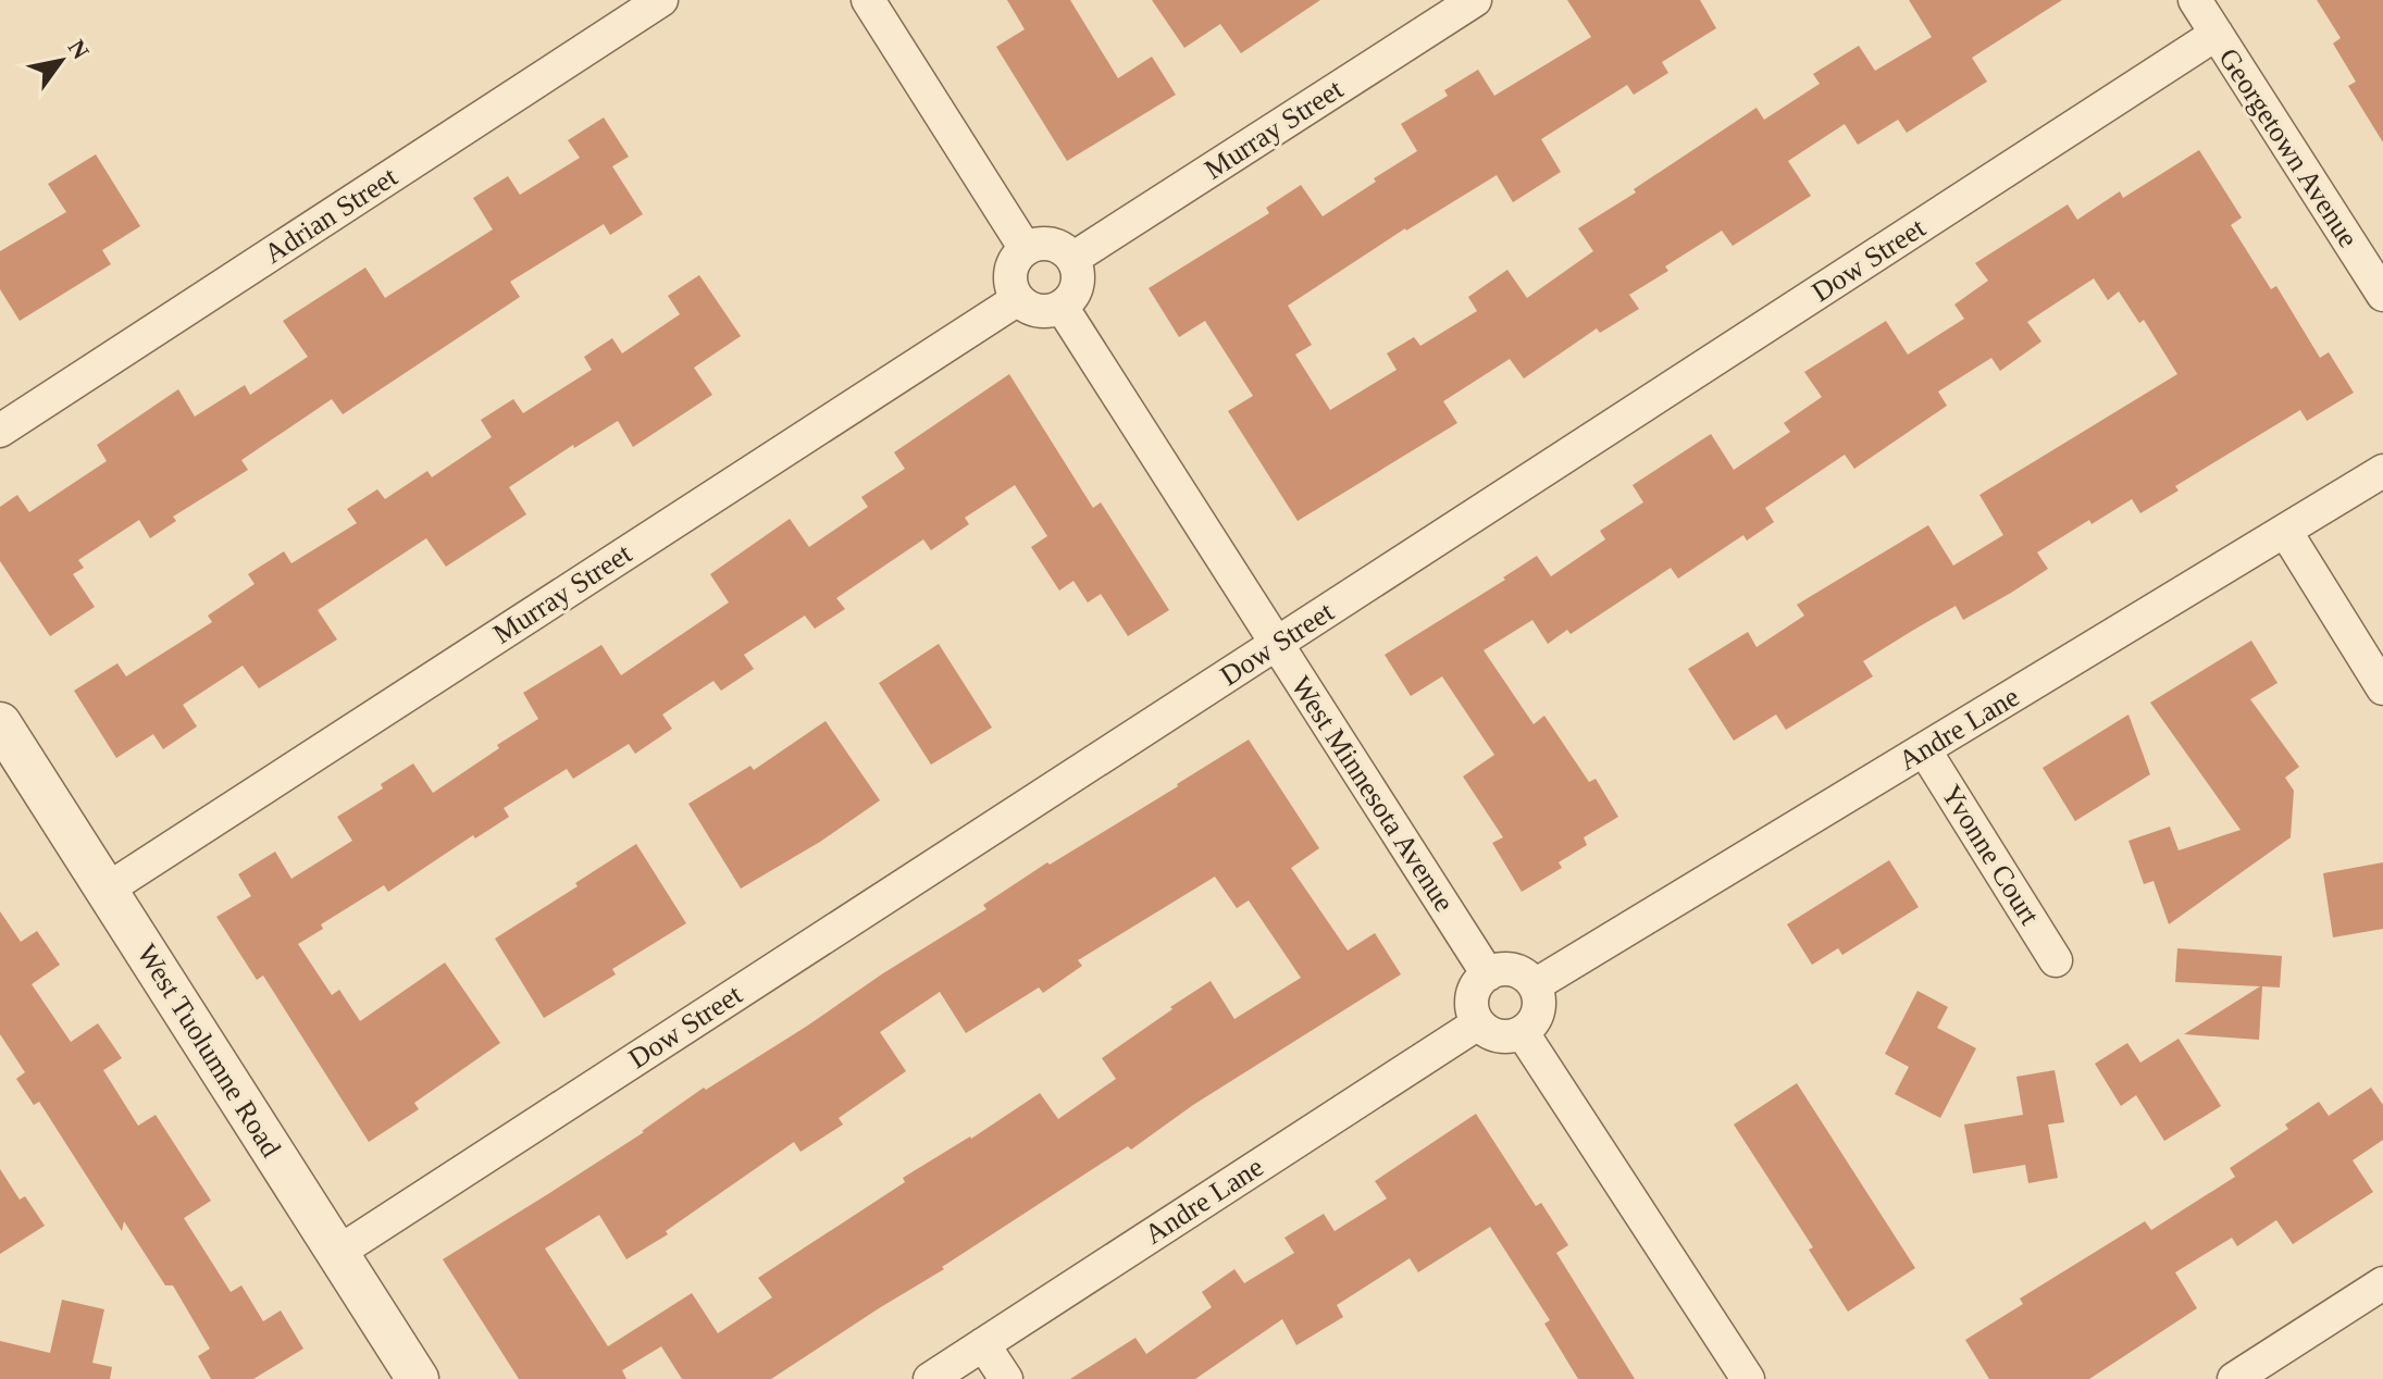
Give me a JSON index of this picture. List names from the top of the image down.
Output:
{
  "streets": {
    "street": [
      "Murray Street",
      "Georgetown Avenue",
      "Adrian Street",
      "Dow Street",
      "Andre Lane",
      "West Minnesota Avenue",
      "Yvonne Court",
      "West Tuolumne Road"
    ]
  },
  "crossings": [
    ["Murray Street", "West Minnesota Avenue"],
    ["Murray Street", "West Tuolumne Road"],
    ["Georgetown Avenue", "Dow Street"],
    ["Dow Street", "West Minnesota Avenue"],
    ["Dow Street", "West Tuolumne Road"],
    ["Andre Lane", "West Minnesota Avenue"],
    ["Andre Lane", "Yvonne Court"]
  ],
  "north": "top right"
}
